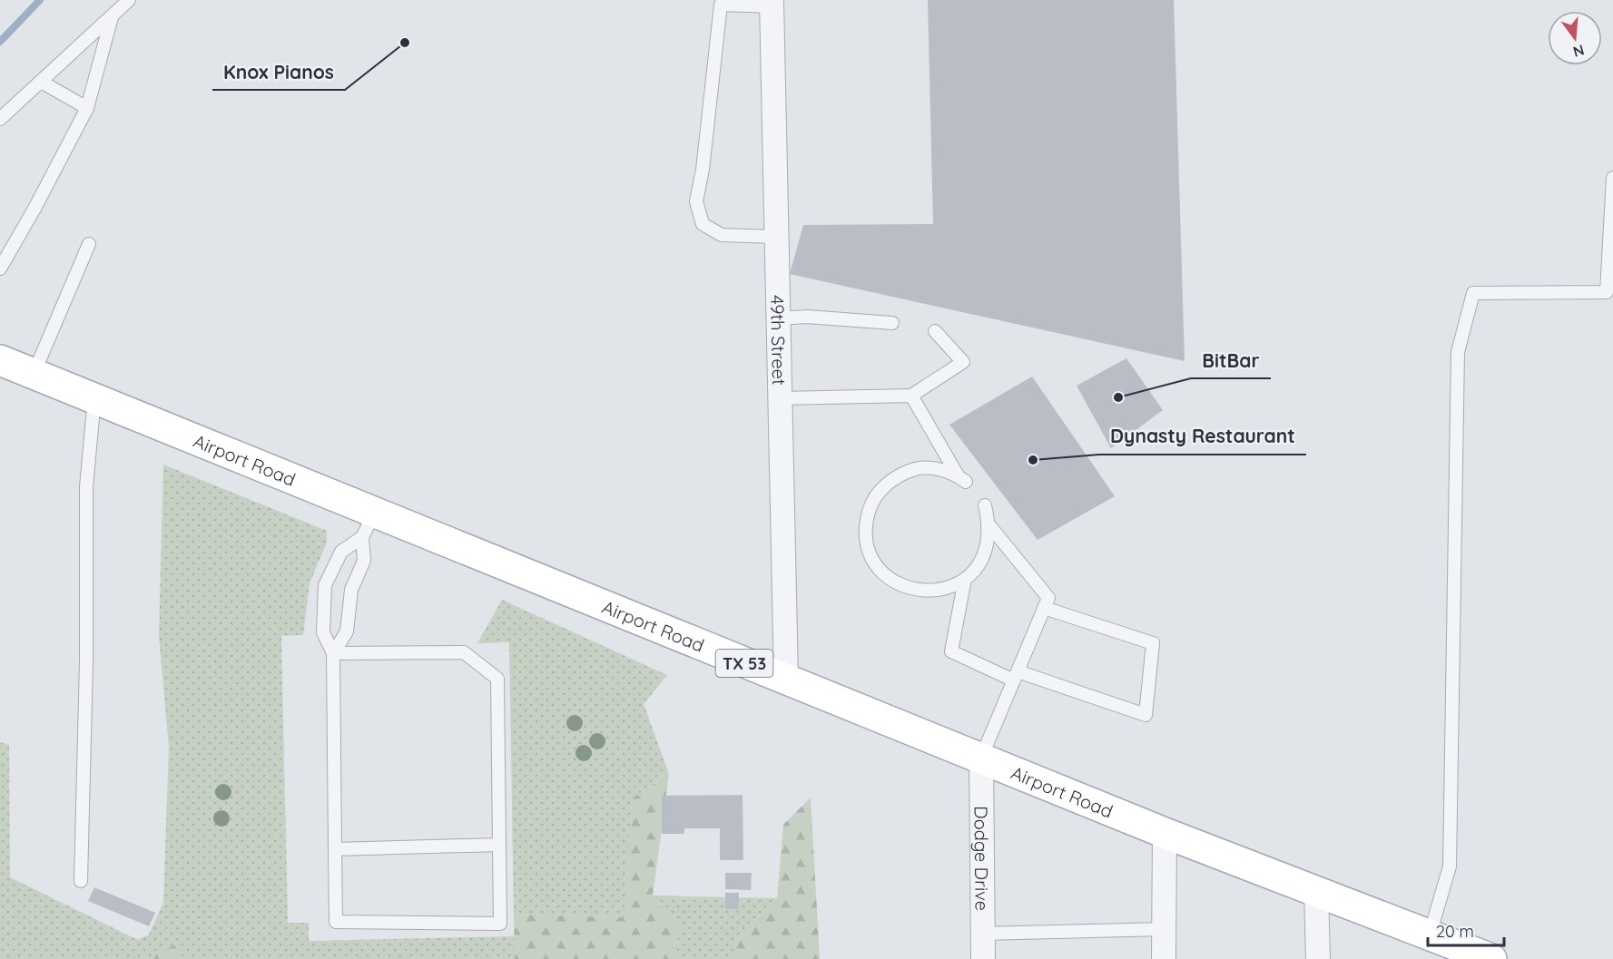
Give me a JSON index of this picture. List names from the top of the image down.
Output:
{
  "streets": {
    "main road": ["Airport Road", "TX 53"],
    "street": ["49th Street", "Dodge Drive"]
  },
  "crossings": [
    ["49th Street", "Airport Road"],
    ["Airport Road", "Dodge Drive"]
  ],
  "places": ["Knox Pianos", "BitBar", "Dynasty Restaurant"],
  "scale_bar": "20 m",
  "north": "bottom"
}
